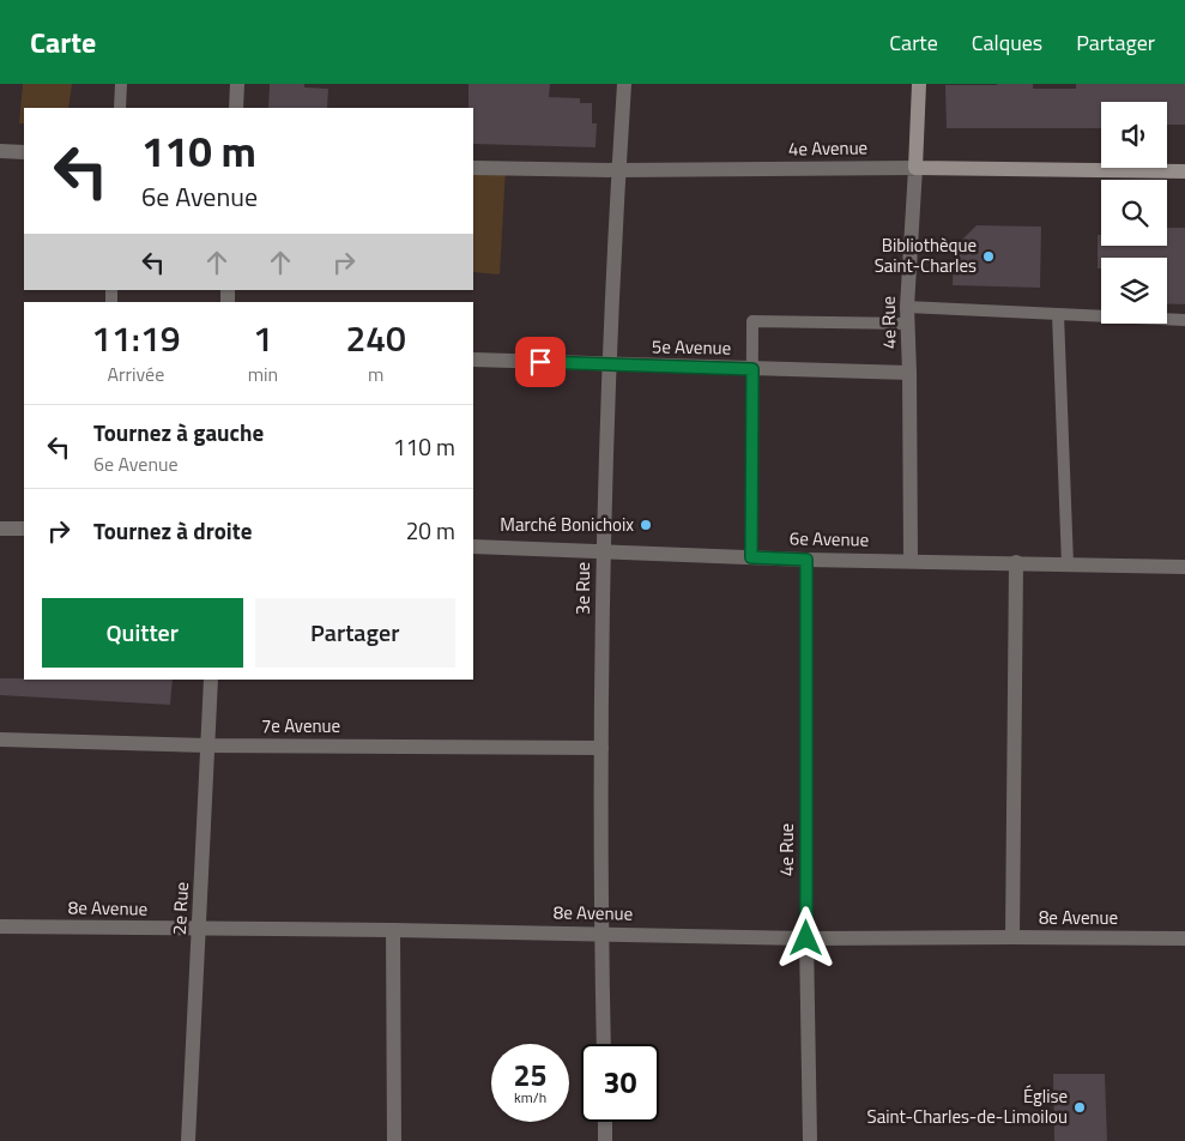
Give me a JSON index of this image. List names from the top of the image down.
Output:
{
  "streets": {
    "main road": ["4e Avenue", "4e Rue"],
    "street": [
      "5e Avenue",
      "6e Avenue",
      "3e Rue",
      "7e Avenue",
      "8e Avenue",
      "2e Rue"
    ]
  },
  "crossings": [
    ["4e Avenue", "4e Rue"],
    ["4e Avenue", "3e Rue"],
    ["4e Rue", "5e Avenue"],
    ["4e Rue", "6e Avenue"],
    ["4e Rue", "8e Avenue"],
    ["5e Avenue", "3e Rue"],
    ["6e Avenue", "3e Rue"],
    ["3e Rue", "7e Avenue"],
    ["3e Rue", "8e Avenue"],
    ["7e Avenue", "2e Rue"],
    ["8e Avenue", "2e Rue"]
  ],
  "places": ["Bibliothèque Saint-Charles", "Marché Bonichoix", "Église Saint-Charles-de-Limoilou"],
  "page": {
    "header": "Carte",
    "nav": ["Carte", "Calques", "Partager"],
    "turn": ["110 m", "6e Avenue"],
    "eta": [
      "11:19",
      "Arrivée",
      "1",
      "min",
      "240",
      "m"
    ],
    "list": [
      {
        "name": "Tournez à gauche",
        "note": "6e Avenue",
        "value": "110 m"
      },
      {
        "name": "Tournez à droite",
        "value": "20 m"
      }
    ],
    "buttons": ["Quitter", "Partager"],
    "speed": "25 km/h",
    "limit": "30"
  }
}
